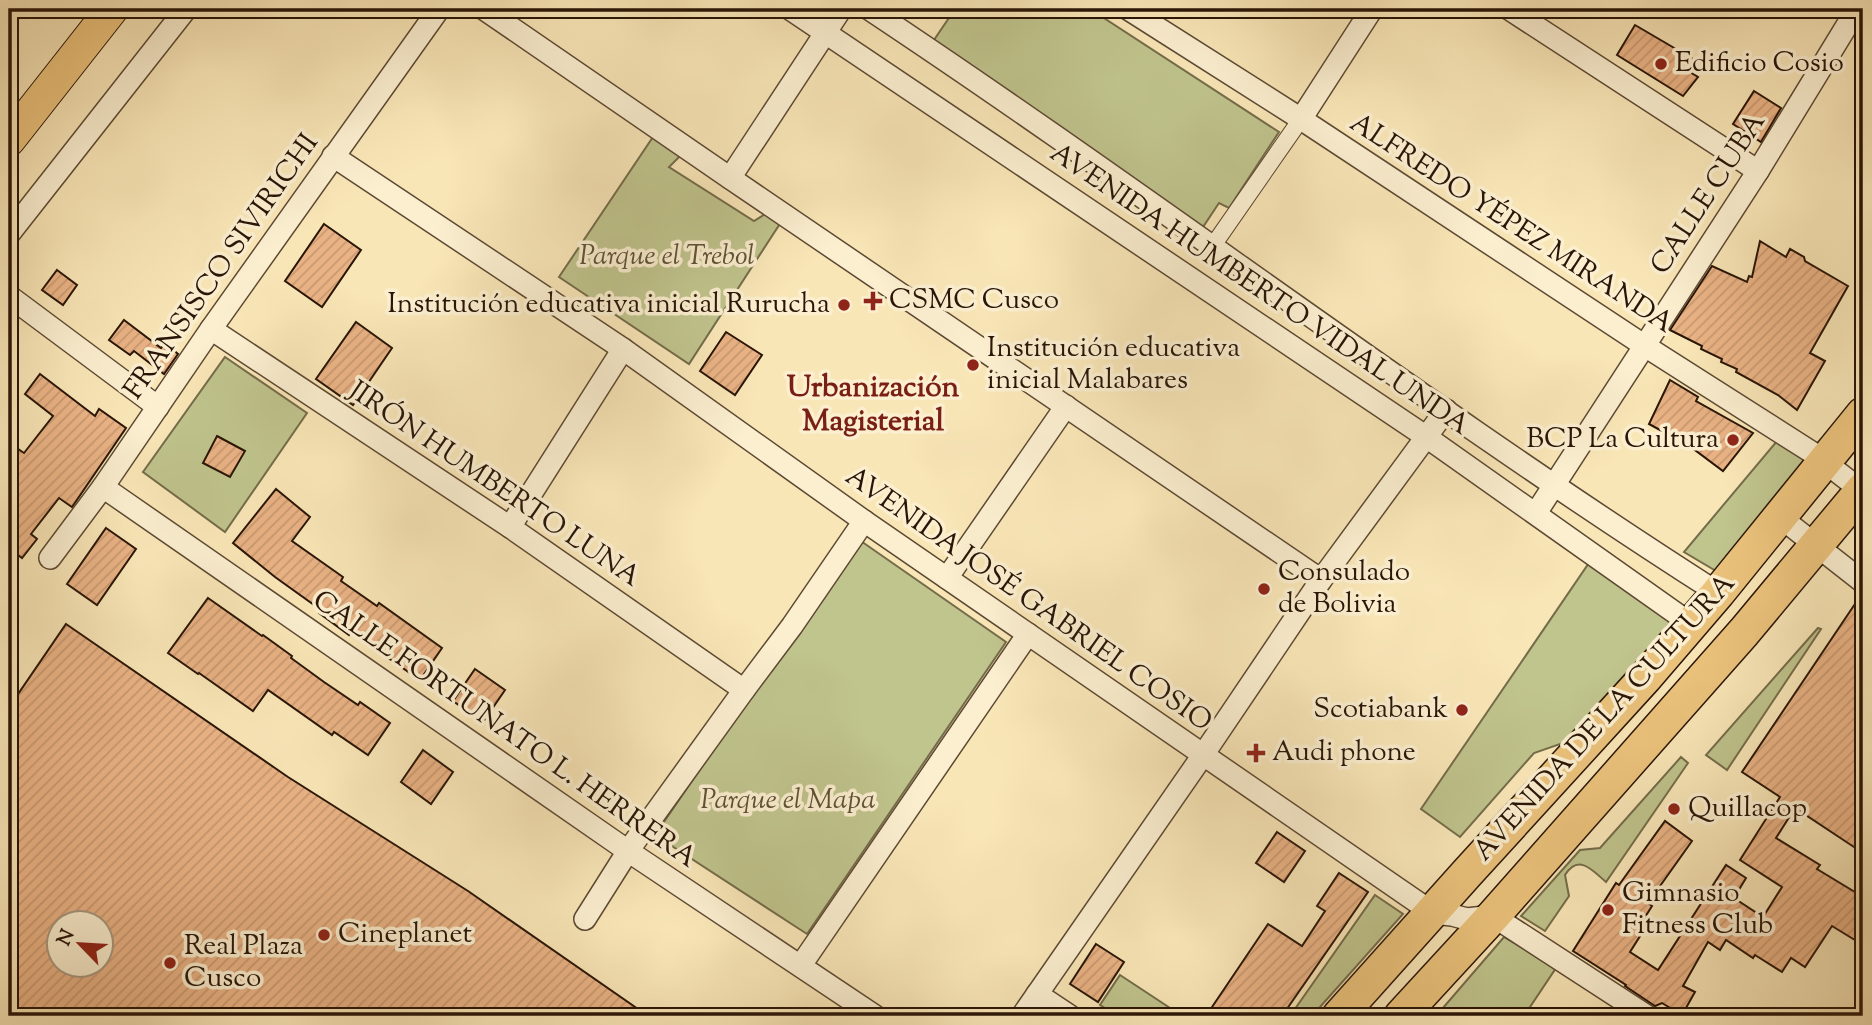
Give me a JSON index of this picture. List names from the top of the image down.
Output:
{
  "streets": {
    "highway": ["AVENIDA DE LA CULTURA"],
    "street": [
      "CALLE CUBA",
      "ALFREDO YÉPEZ MIRANDA",
      "FRANSISCO SIVIRICHI",
      "AVENIDA HUMBERTO VIDAL UNDA",
      "JIRÓN HUMBERTO LUNA",
      "AVENIDA JOSÉ GABRIEL COSIO",
      "CALLE FORTUNATO L. HERRERA"
    ]
  },
  "crossings": [
    ["CALLE CUBA", "ALFREDO YÉPEZ MIRANDA"],
    ["CALLE CUBA", "AVENIDA HUMBERTO VIDAL UNDA"],
    ["ALFREDO YÉPEZ MIRANDA", "AVENIDA DE LA CULTURA"],
    ["FRANSISCO SIVIRICHI", "JIRÓN HUMBERTO LUNA"],
    ["FRANSISCO SIVIRICHI", "AVENIDA JOSÉ GABRIEL COSIO"],
    ["FRANSISCO SIVIRICHI", "CALLE FORTUNATO L. HERRERA"],
    ["AVENIDA HUMBERTO VIDAL UNDA", "AVENIDA DE LA CULTURA"],
    ["AVENIDA JOSÉ GABRIEL COSIO", "AVENIDA DE LA CULTURA"]
  ],
  "districts": ["Urbanización Magisterial"],
  "parks": ["Parque el Trebol", "Parque el Mapa"],
  "places": {
    "other": [
      "Edificio Cosio",
      "Institución educativa inicial Rurucha",
      "Institución educativa inicial Malabares",
      "BCP La Cultura",
      "Consulado de Bolivia",
      "Scotiabank",
      "Quillacop",
      "Gimnasio Fitness Club",
      "Cineplanet",
      "Real Plaza Cusco"
    ],
    "health": ["CSMC Cusco", "Audi phone"]
  },
  "north": "top left"
}
